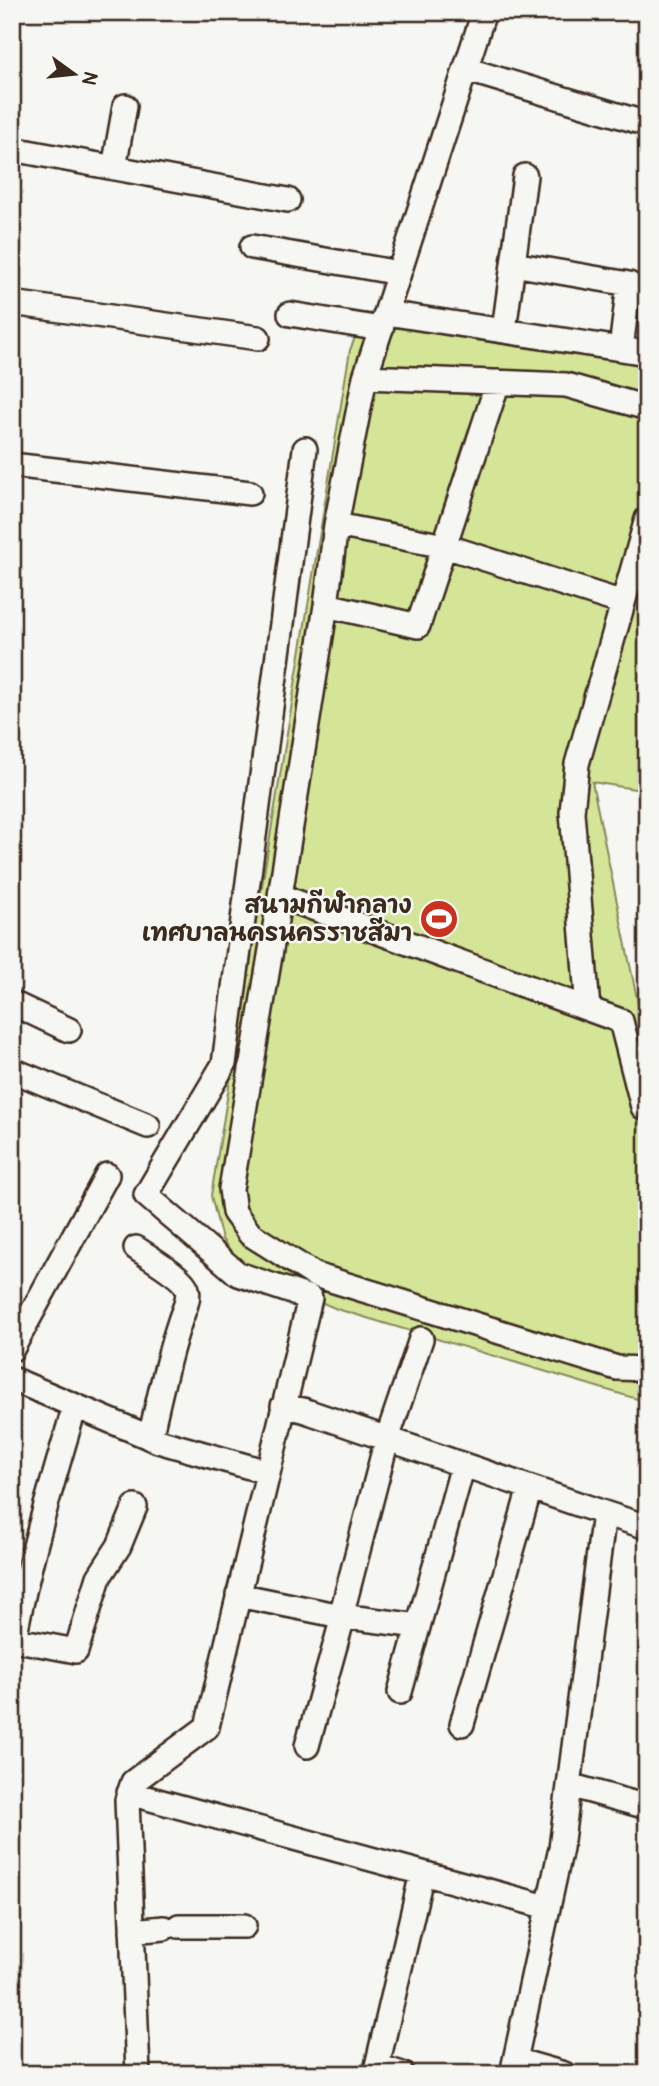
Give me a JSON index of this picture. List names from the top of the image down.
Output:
{
  "places": {
    "sports": ["สนามกีฬากลาง เทศบาลนครนครราชสีมา"]
  },
  "north": "right"
}
